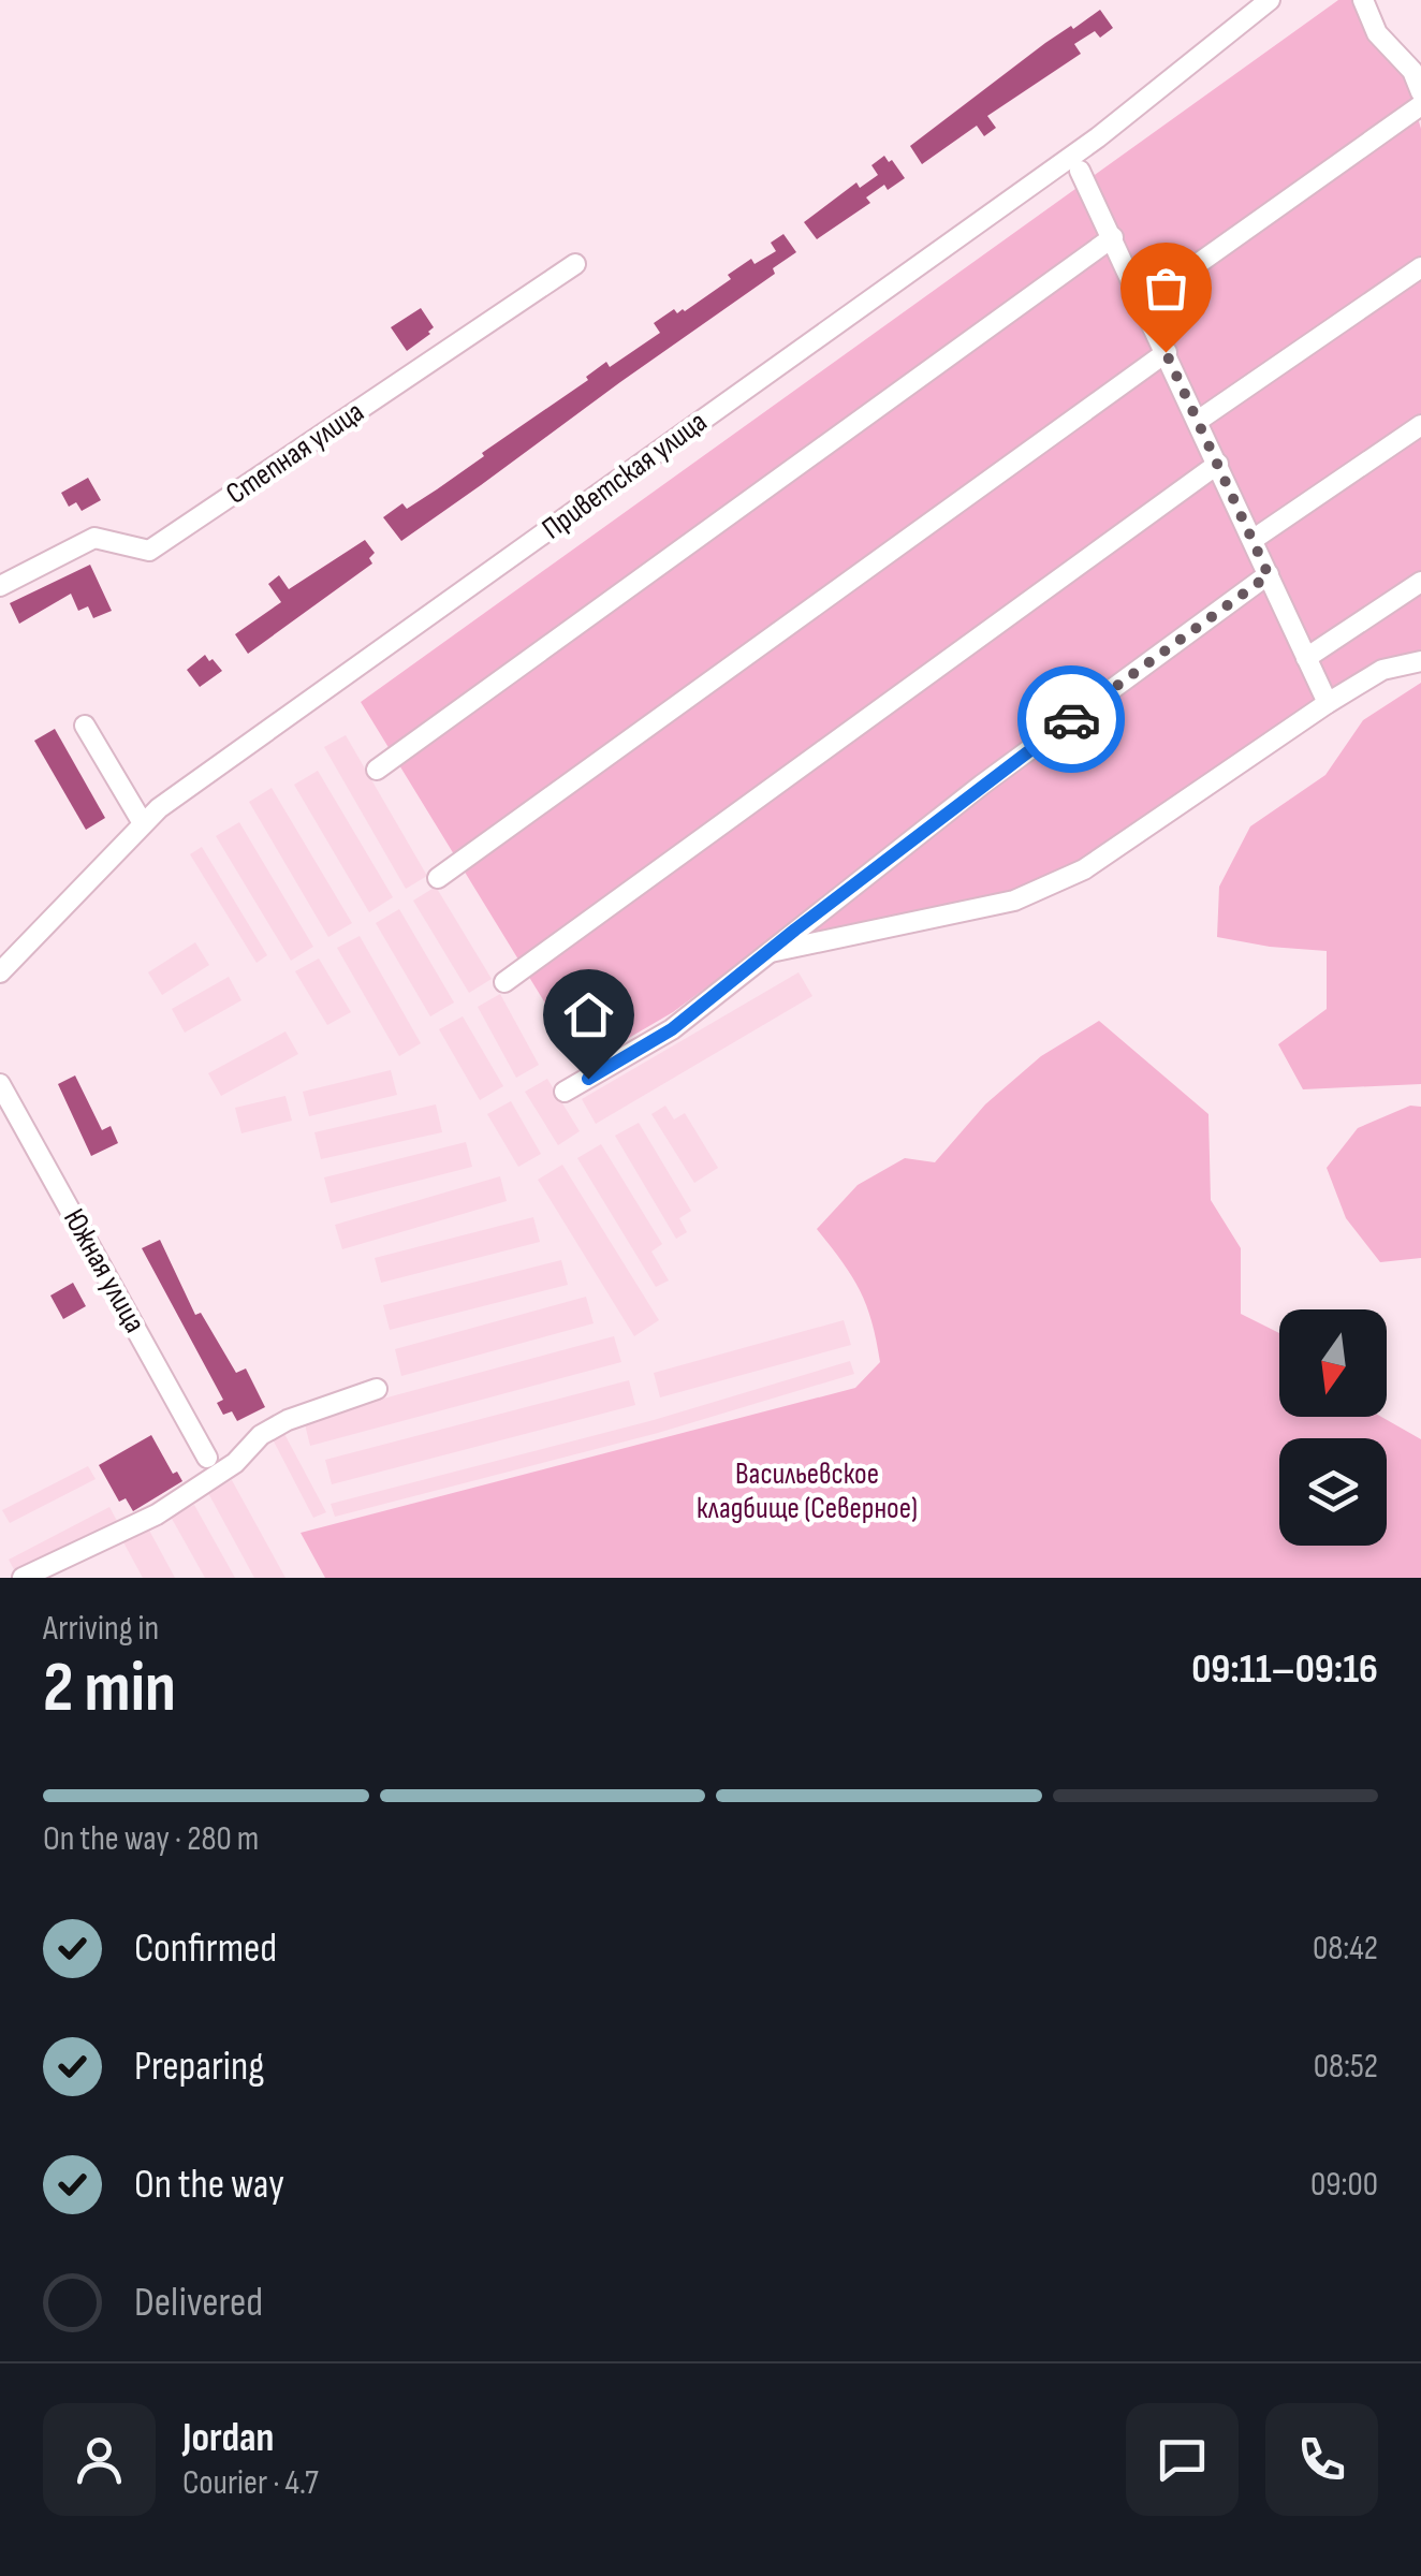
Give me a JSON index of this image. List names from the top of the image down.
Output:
{
  "streets": {
    "street": ["Степная улица", "Приветская улица", "Южная улица"]
  },
  "parks": ["Васильевское кладбище (Северное)"],
  "north": "bottom",
  "page": {
    "heading": ["2 min", "Arriving in", "09:11–09:16"],
    "panel": ["Jordan", "Courier · 4.7"],
    "bar": "On the way · 280 m",
    "list": [
      ["Confirmed", "08:42"],
      ["Preparing", "08:52"],
      ["On the way", "09:00"],
      "Delivered"
    ]
  }
}
